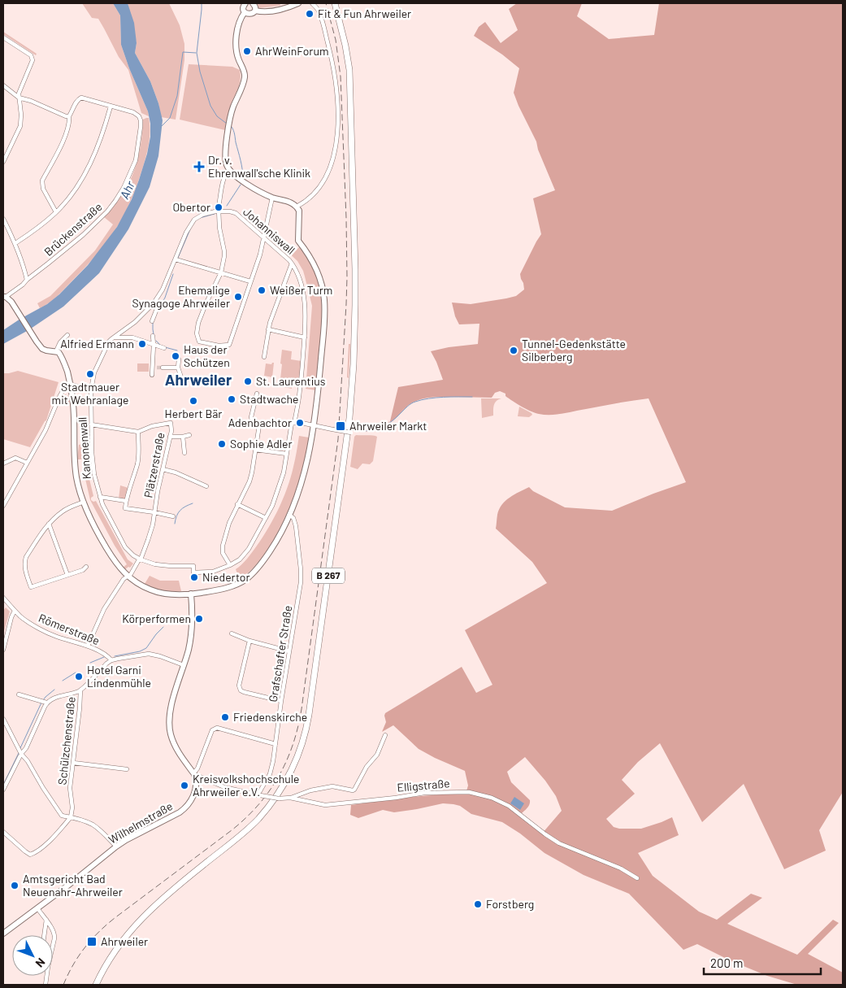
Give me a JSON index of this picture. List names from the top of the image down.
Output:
{
  "streets": {
    "main road": ["B 267", "Wilhelmstraße"],
    "street": [
      "Brückenstraße",
      "Johanniswall",
      "Kanonenwall",
      "Plätzerstraße",
      "Römerstraße",
      "Grafschafter Straße",
      "Schülzchenstraße",
      "Elligstraße"
    ]
  },
  "crossings": [
    ["Johanniswall", "Kanonenwall"],
    ["Kanonenwall", "Plätzerstraße"],
    ["Plätzerstraße", "Römerstraße"],
    ["Grafschafter Straße", "Elligstraße"],
    ["Elligstraße", "Wilhelmstraße"]
  ],
  "districts": ["Ahrweiler"],
  "water": ["Ahr"],
  "places": {
    "other": [
      "Fit & Fun Ahrweiler",
      "AhrWeinForum",
      "Obertor",
      "Weißer Turm",
      "Ehemalige Synagoge Ahrweiler",
      "Alfried Ermann",
      "Tunnel-Gedenkstätte Silberberg",
      "Haus der Schützen",
      "Stadtmauer mit Wehranlage",
      "St. Laurentius",
      "Stadtwache",
      "Herbert Bär",
      "Adenbachtor",
      "Sophie Adler",
      "Niedertor",
      "Körperformen",
      "Hotel Garni Lindenmühle",
      "Friedenskirche",
      "Kreisvolkshochschule Ahrweiler e.V.",
      "Amtsgericht Bad Neuenahr-Ahrweiler",
      "Forstberg"
    ],
    "health": ["Dr. v. Ehrenwall'sche Klinik"],
    "transit": ["Ahrweiler Markt", "Ahrweiler"]
  },
  "scale_bar": "200 m",
  "north": "bottom right"
}
